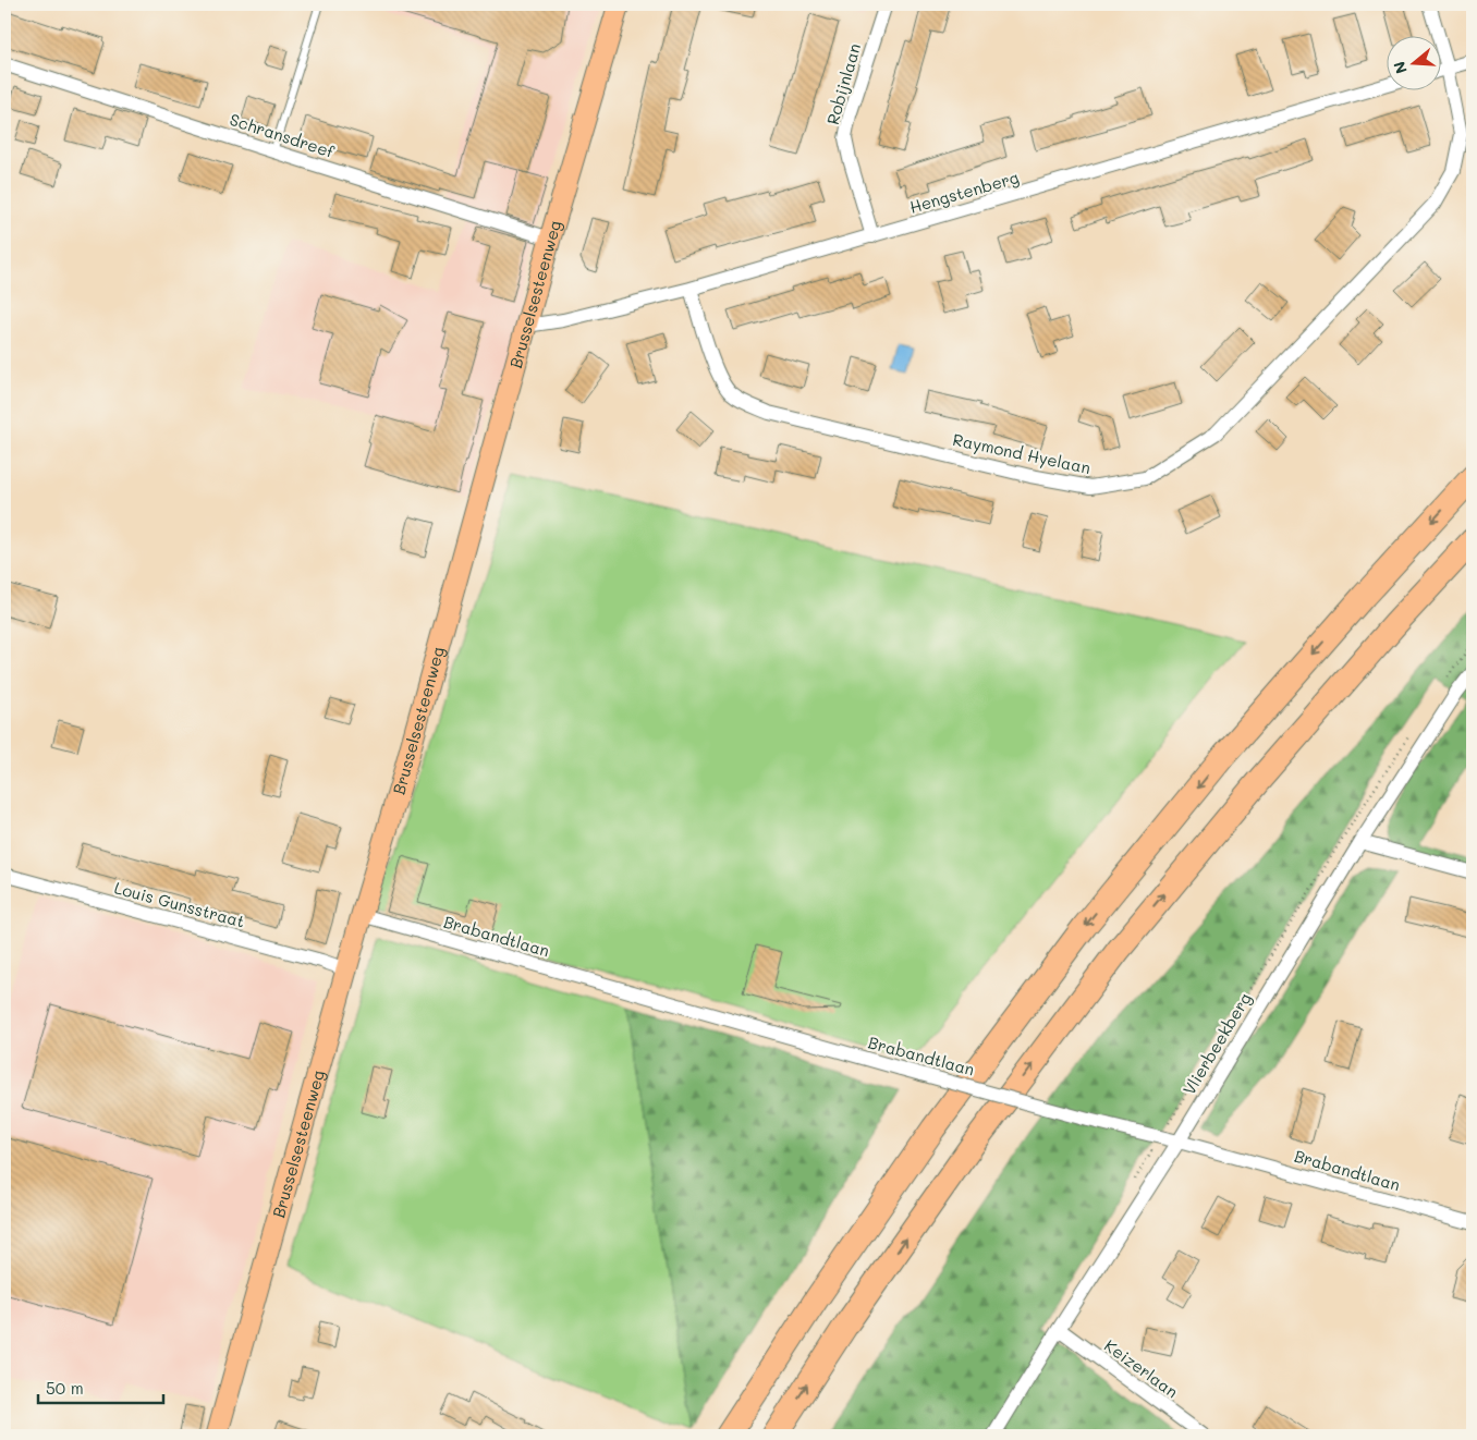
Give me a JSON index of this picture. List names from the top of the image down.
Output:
{
  "streets": {
    "main road": ["Brusselsesteenweg"],
    "street": [
      "Robijnlaan",
      "Schransdreef",
      "Hengstenberg",
      "Raymond Hyelaan",
      "Louis Gunsstraat",
      "Brabandtlaan",
      "Vlierbeekberg",
      "Keizerlaan"
    ]
  },
  "crossings": [
    ["Robijnlaan", "Hengstenberg"],
    ["Schransdreef", "Brusselsesteenweg"],
    ["Hengstenberg", "Brusselsesteenweg"],
    ["Hengstenberg", "Raymond Hyelaan"],
    ["Brusselsesteenweg", "Louis Gunsstraat"],
    ["Brusselsesteenweg", "Brabandtlaan"],
    ["Brabandtlaan", "Vlierbeekberg"],
    ["Vlierbeekberg", "Keizerlaan"]
  ],
  "scale_bar": "50 m",
  "north": "left"
}
